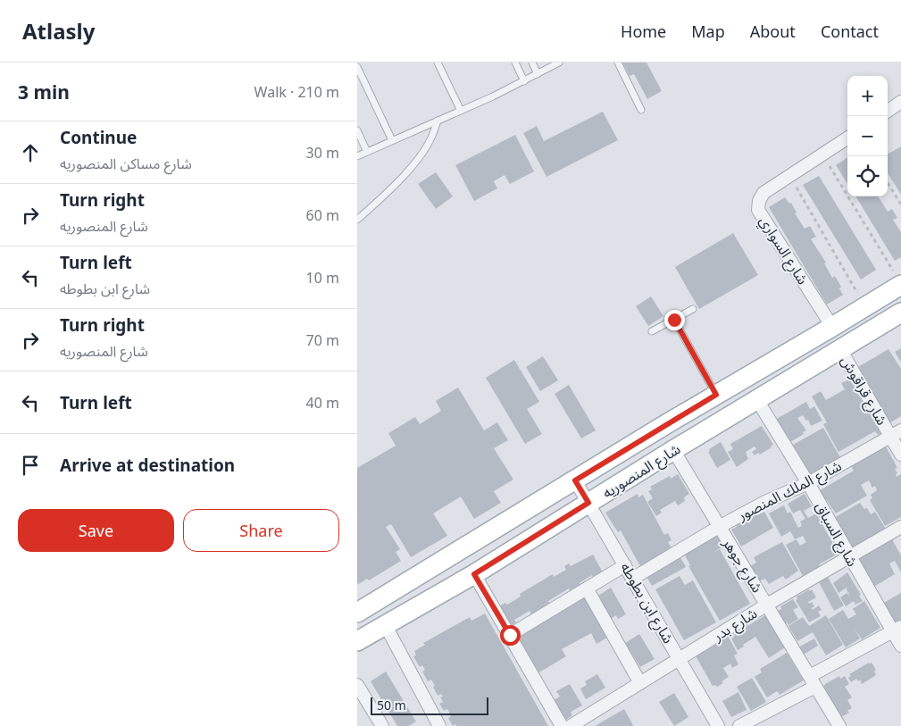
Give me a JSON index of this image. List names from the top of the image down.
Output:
{
  "streets": {
    "main road": ["شارع المنصوريه"],
    "street": [
      "شارع السواري",
      "شارع قراقوش",
      "شارع الملك المنصور",
      "شارع السباق",
      "شارع جوهر",
      "شارع ابن بطوطه",
      "شارع بدر"
    ]
  },
  "crossings": [
    ["شارع السواري", "شارع المنصوريه"],
    ["شارع قراقوش", "شارع المنصوريه"],
    ["شارع قراقوش", "شارع الملك المنصور"],
    ["شارع المنصوريه", "شارع السباق"],
    ["شارع المنصوريه", "شارع جوهر"],
    ["شارع المنصوريه", "شارع ابن بطوطه"],
    ["شارع الملك المنصور", "شارع السباق"],
    ["شارع الملك المنصور", "شارع جوهر"],
    ["شارع الملك المنصور", "شارع ابن بطوطه"],
    ["شارع السباق", "شارع بدر"],
    ["شارع جوهر", "شارع بدر"],
    ["شارع ابن بطوطه", "شارع بدر"]
  ],
  "scale_bar": "50 m",
  "page": {
    "header": "Atlasly",
    "nav": [
      "Home",
      "Map",
      "About",
      "Contact"
    ],
    "heading": ["3 min", "Walk · 210 m"],
    "map_buttons": ["+", "−"],
    "list": [
      ["Continue", "شارع مساكن المنصوريه", "30 m"],
      ["Turn right", "شارع المنصوريه", "60 m"],
      ["Turn left", "شارع ابن بطوطه", "10 m"],
      ["Turn right", "شارع المنصوريه", "70 m"],
      ["Turn left", "40 m"],
      "Arrive at destination"
    ],
    "buttons": ["Save", "Share"],
    "scale": "50 m"
  }
}
